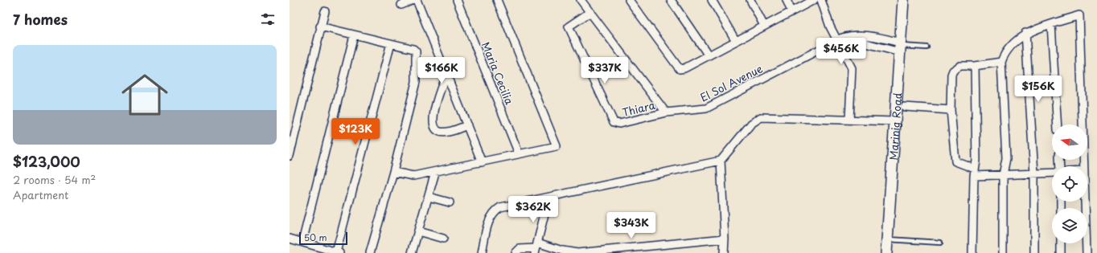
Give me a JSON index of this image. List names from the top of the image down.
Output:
{
  "streets": {
    "street": [
      "Maria Cecilia",
      "El Sol Avenue",
      "Thiara",
      "Marinig Road"
    ]
  },
  "crossings": [
    ["El Sol Avenue", "Thiara"],
    ["El Sol Avenue", "Marinig Road"]
  ],
  "scale_bar": "50 m",
  "north": "left",
  "page": {
    "heading": "7 homes",
    "price": [
      "$456K",
      "$166K",
      "$337K",
      "$156K",
      "$123K",
      "$362K",
      "$343K"
    ],
    "list": [
      {
        "name": "$123,000",
        "note": "2 rooms · 54 m² · Apartment"
      }
    ],
    "scale": "50 m"
  }
}
